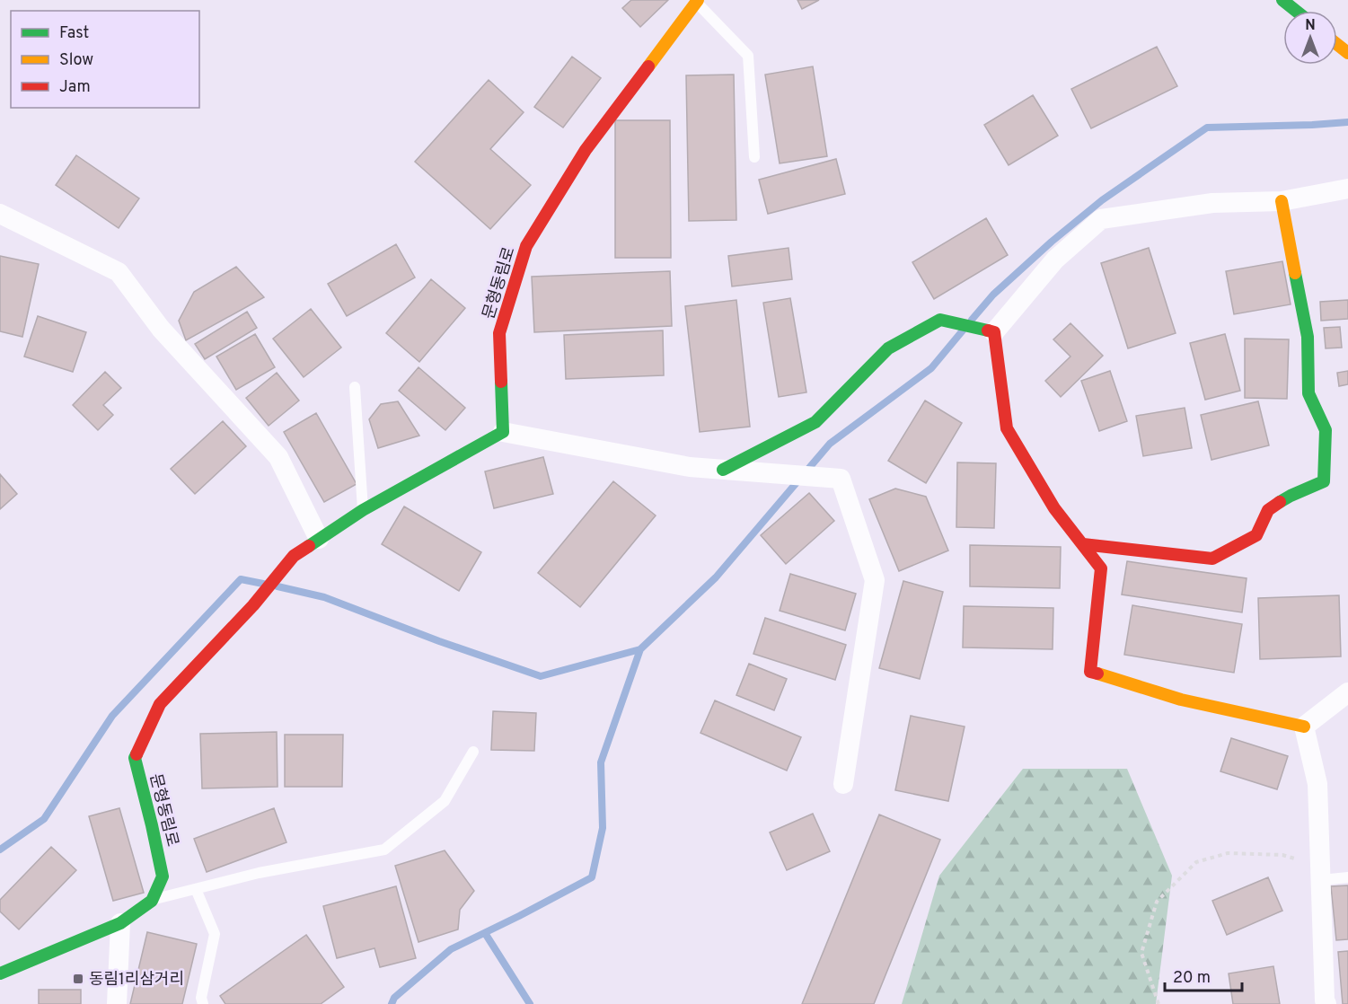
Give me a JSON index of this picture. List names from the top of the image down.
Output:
{
  "streets": {
    "main road": ["문형동림로"]
  },
  "places": {
    "transit": ["동림1리삼거리"]
  },
  "legend": ["Fast", "Slow", "Jam"],
  "scale_bar": "20 m",
  "north": "top"
}
